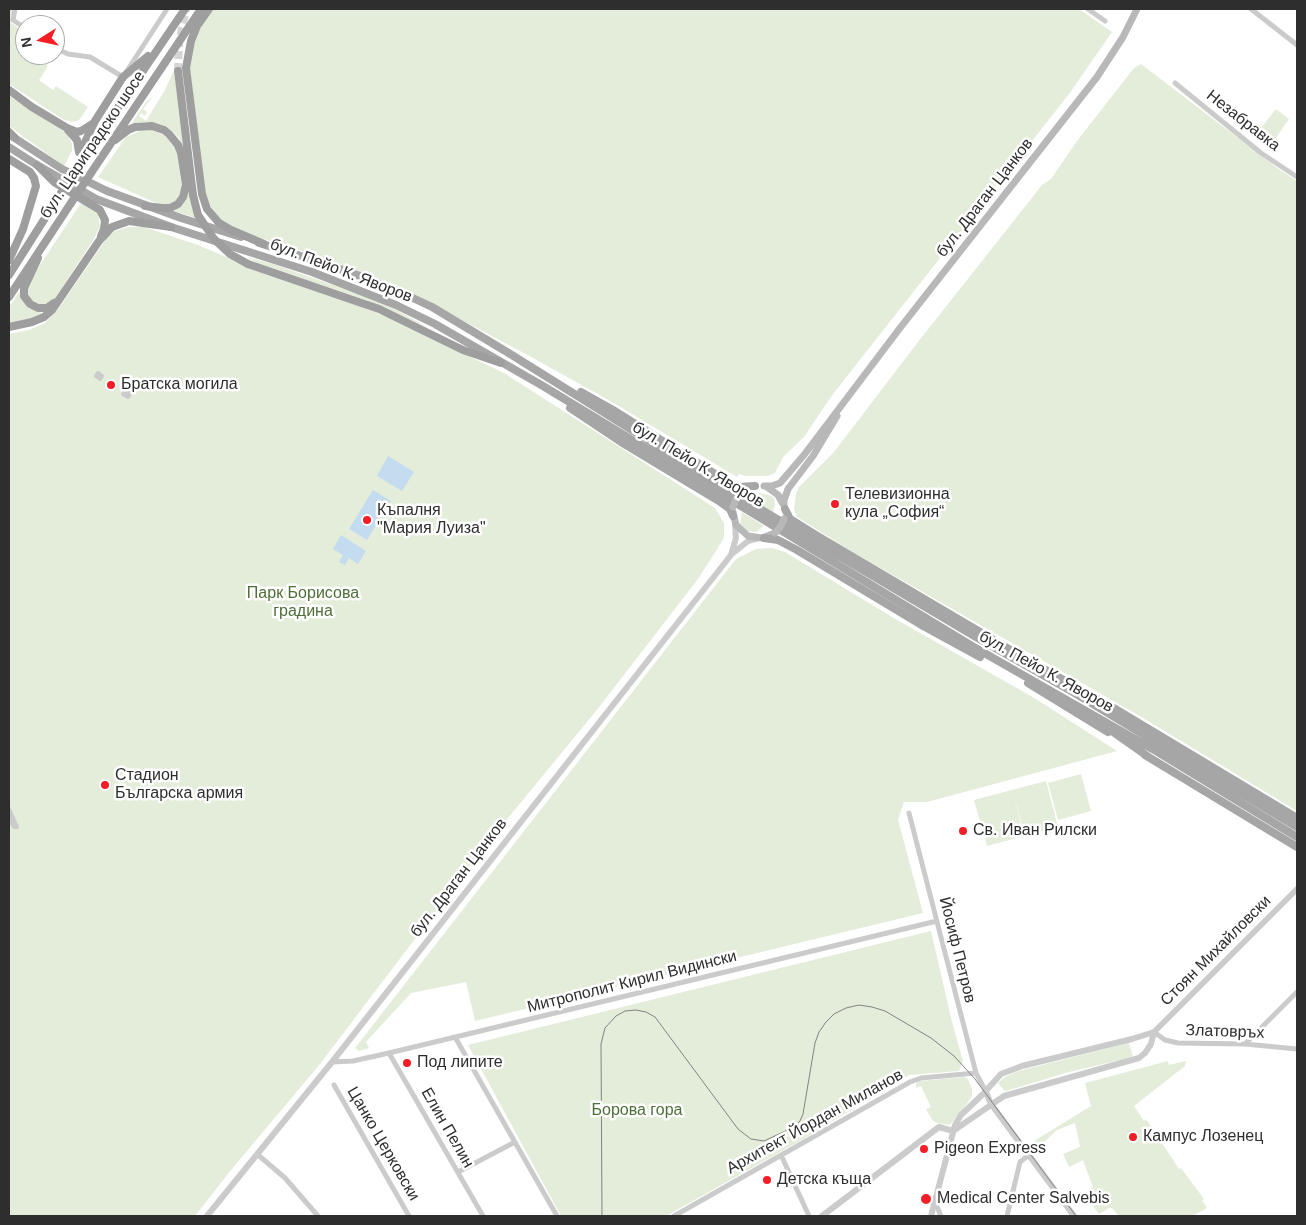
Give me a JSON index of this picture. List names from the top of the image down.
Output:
{
  "streets": {
    "highway": ["бул. Цариградско шосе"],
    "main road": ["бул. Драган Цанков", "бул. Пейо К. Яворов"],
    "street": [
      "Незабравка",
      "Йосиф Петров",
      "Стоян Михайловски",
      "Митрополит Кирил Видински",
      "Златовръх",
      "Архитект Йордан Миланов",
      "Елин Пелин",
      "Цанко Церковски"
    ]
  },
  "crossings": [
    ["бул. Драган Цанков", "Митрополит Кирил Видински"],
    ["Йосиф Петров", "Митрополит Кирил Видински"],
    ["Йосиф Петров", "Архитект Йордан Миланов"],
    ["Стоян Михайловски", "Златовръх"],
    ["Митрополит Кирил Видински", "Елин Пелин"]
  ],
  "parks": ["Парк Борисова градина", "Борова гора"],
  "places": [
    "Братска могила",
    "Телевизионна кула „София“",
    "Къпалня \"Мария Луиза\"",
    "Стадион Българска армия",
    "Св. Иван Рилски",
    "Под липите",
    "Кампус Лозенец",
    "Pigeon Express",
    "Детска къща",
    "Medical Center Salvebis"
  ],
  "north": "left"
}
